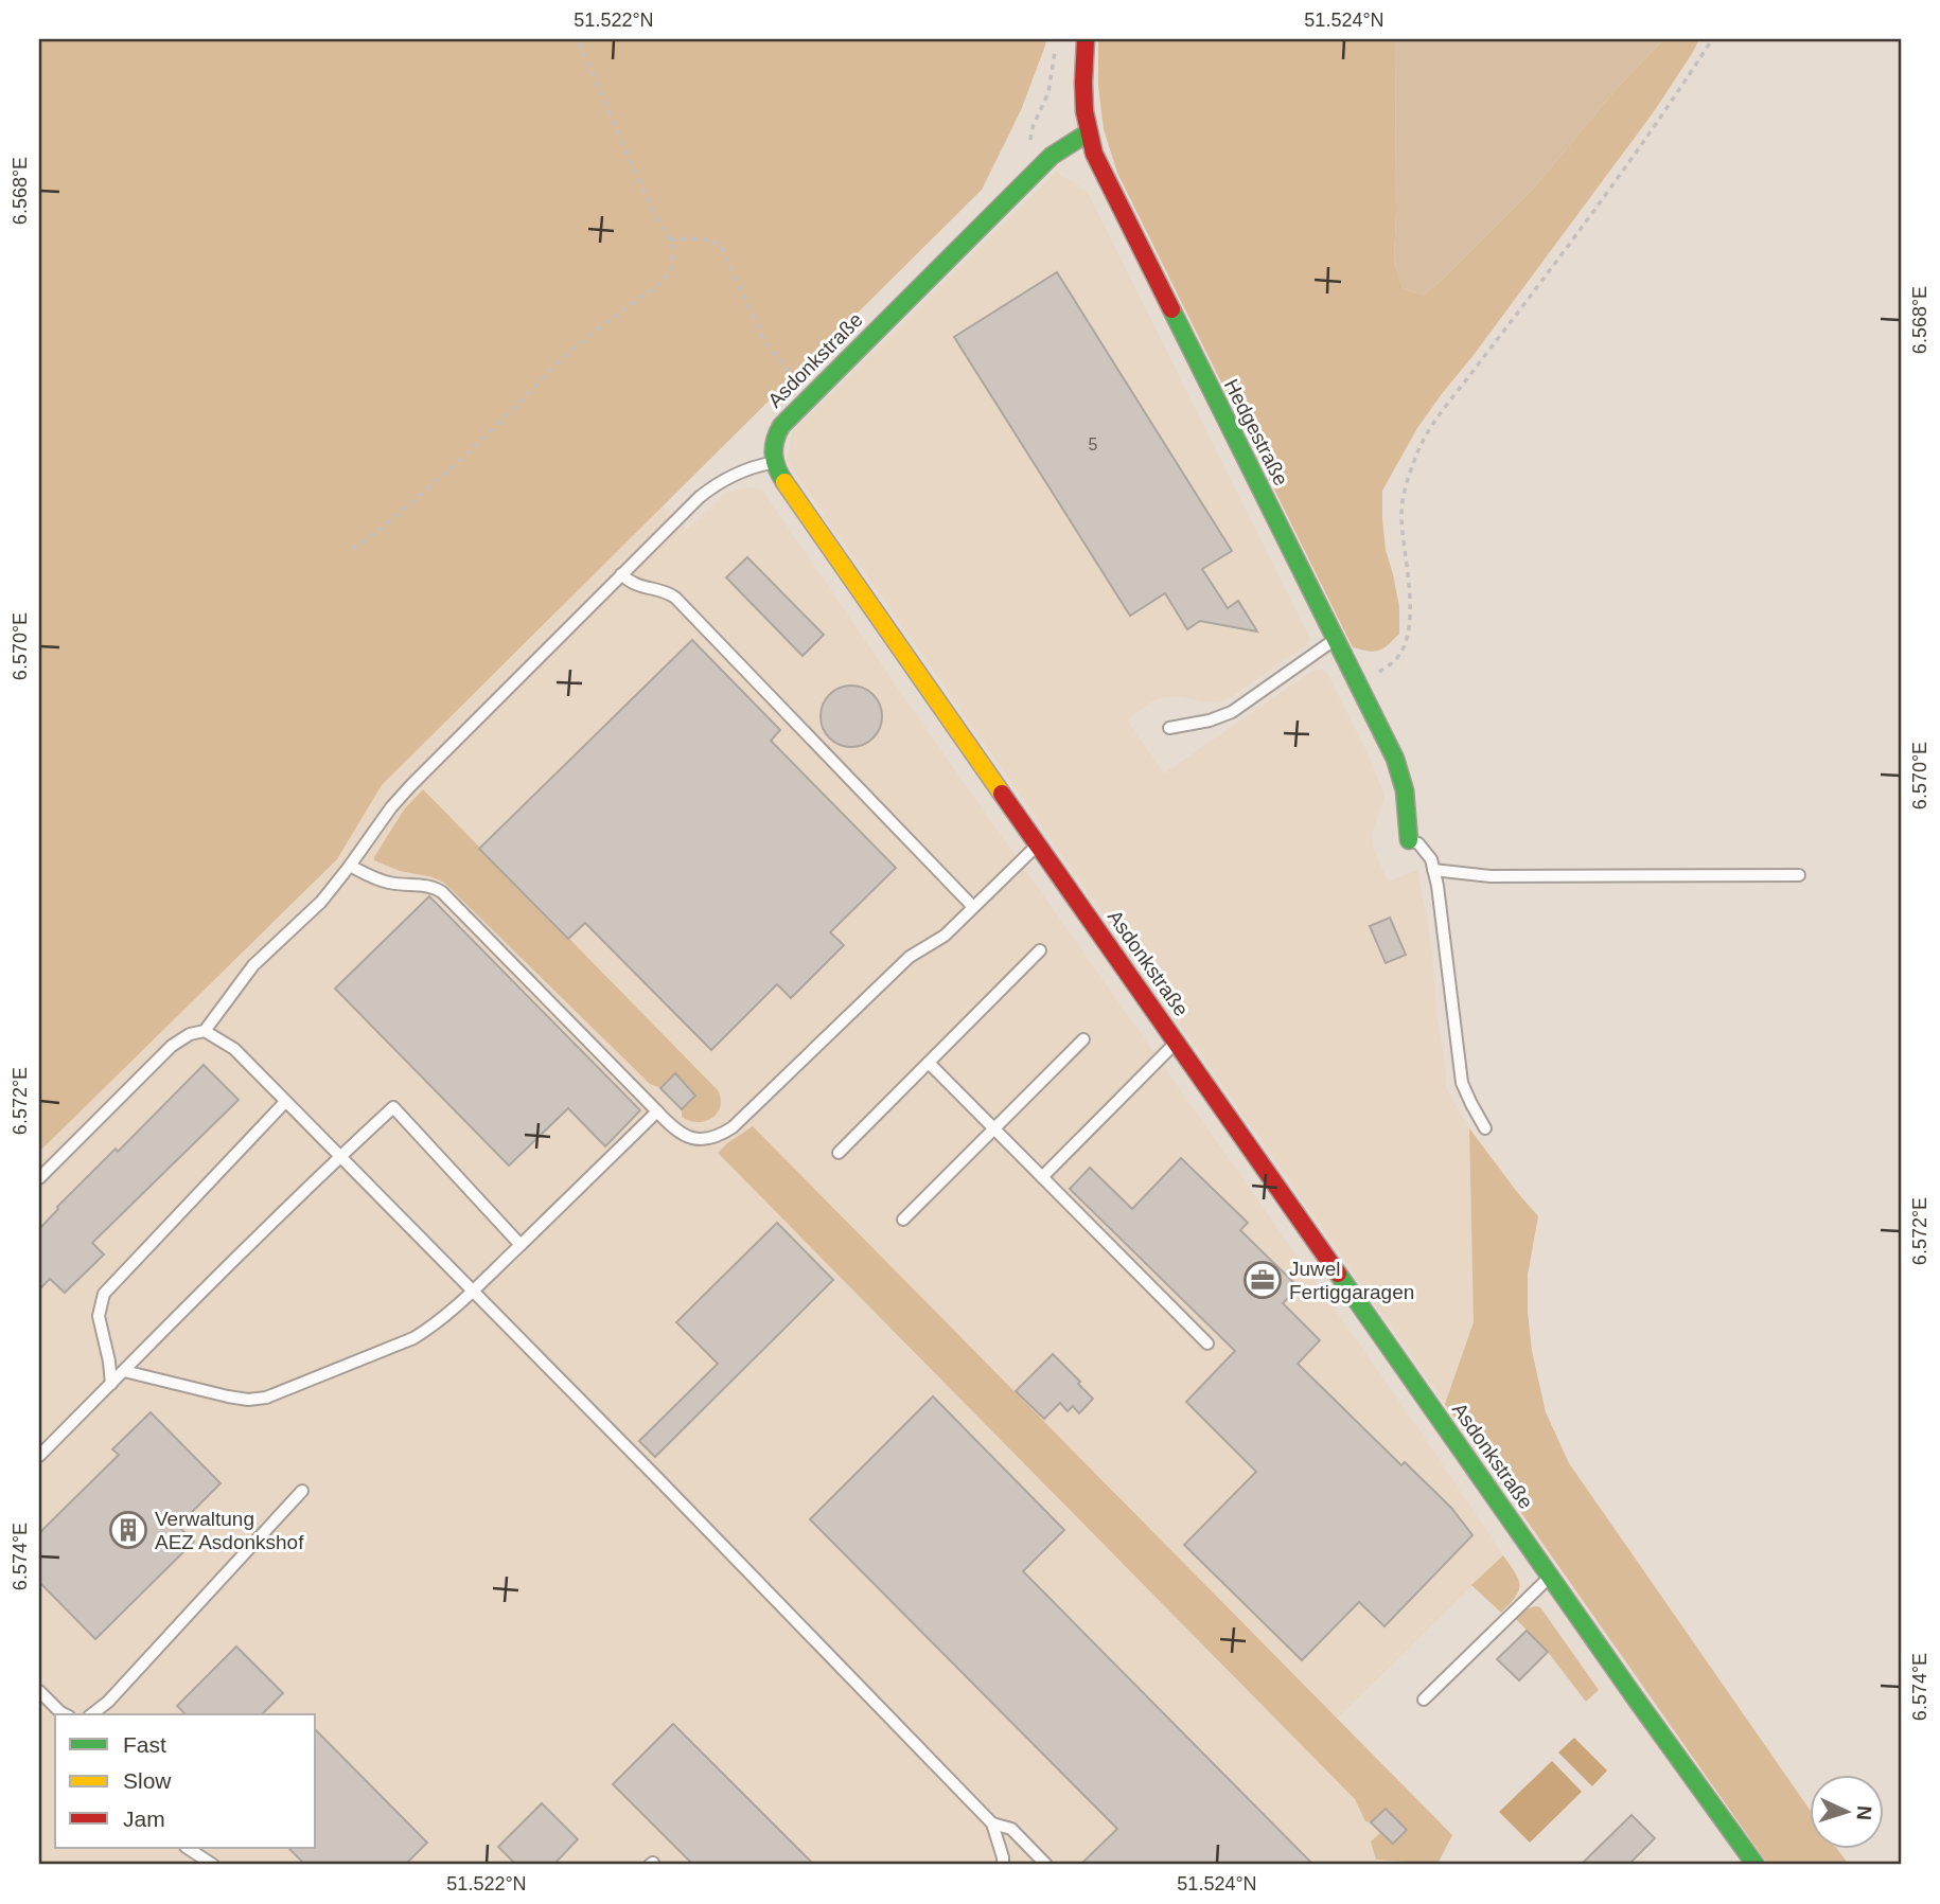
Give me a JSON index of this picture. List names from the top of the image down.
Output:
{
  "streets": {
    "street": ["Asdonkstraße", "Hedgestraße"]
  },
  "crossings": [
    ["Asdonkstraße", "Hedgestraße"]
  ],
  "places": {
    "office": ["Juwel Fertiggaragen"],
    "building": ["Verwaltung AEZ Asdonkshof"]
  },
  "house_numbers": ["5"],
  "legend": ["Fast", "Slow", "Jam"],
  "north": "right",
  "coordinates": [
    "51.522°N",
    "51.524°N",
    "6.568°E",
    "6.570°E",
    "6.572°E",
    "6.574°E"
  ]
}
